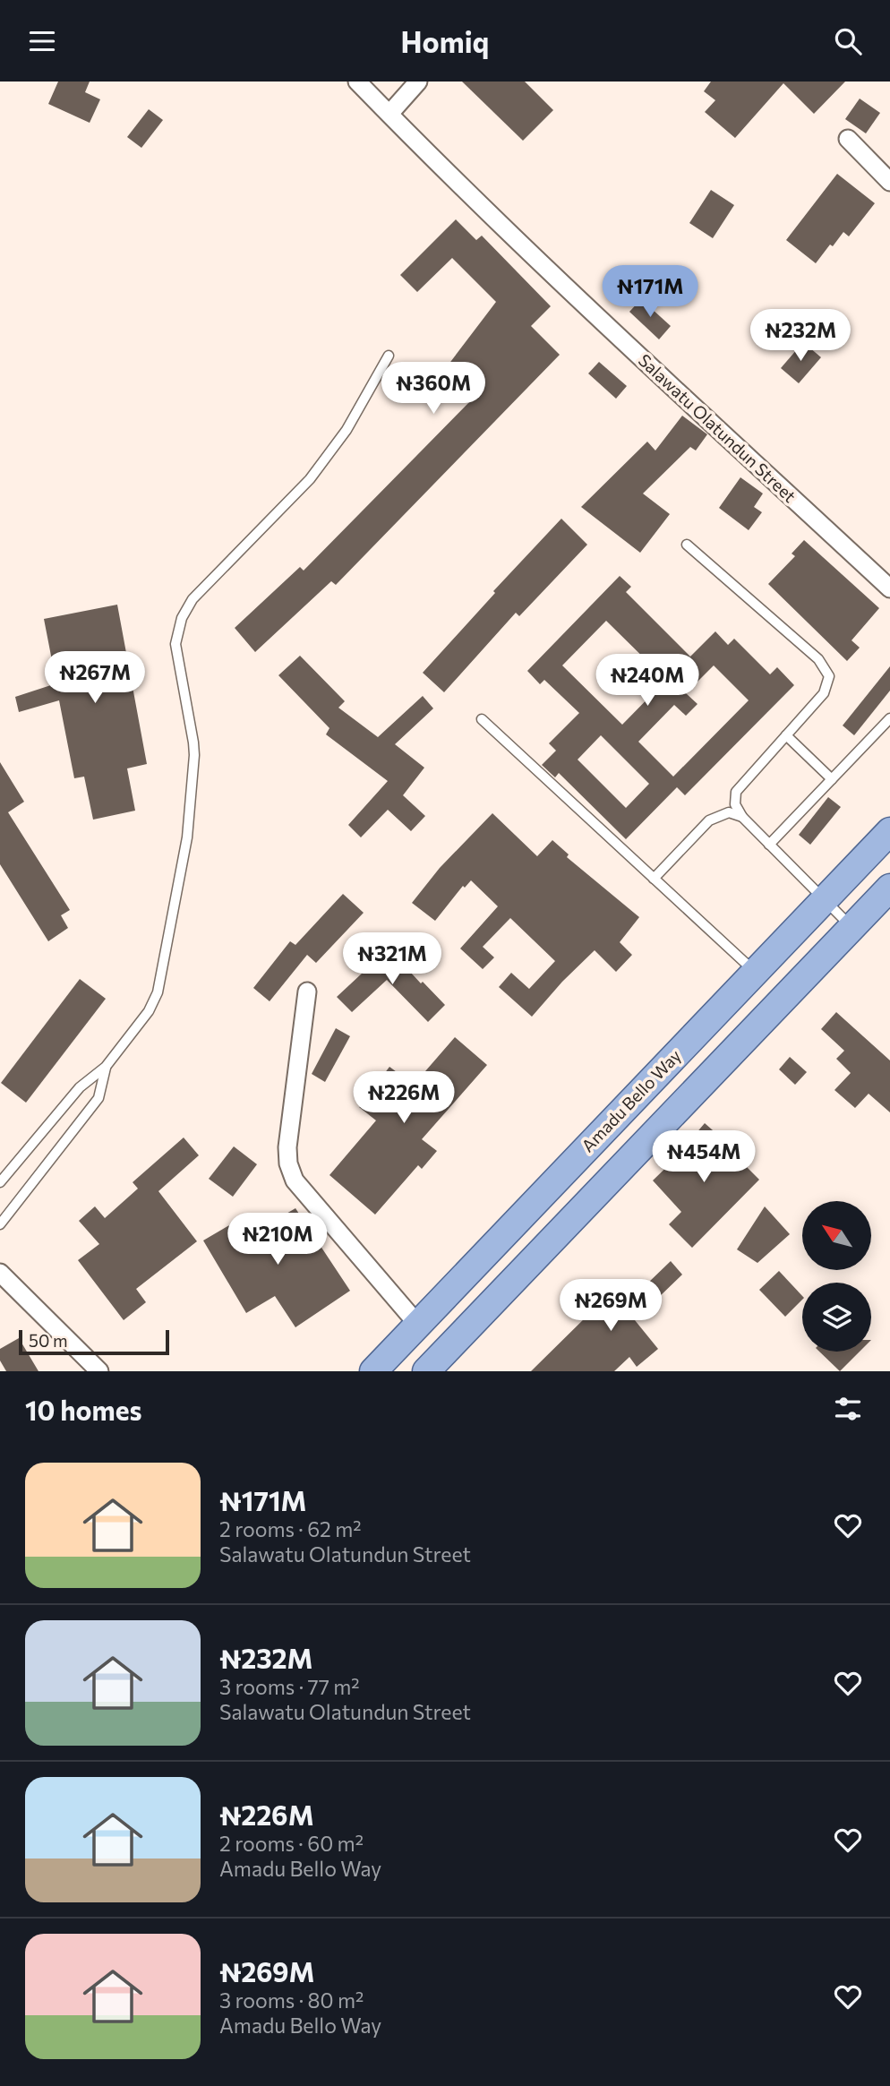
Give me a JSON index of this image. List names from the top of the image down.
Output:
{
  "streets": {
    "main road": ["Amadu Bello Way"],
    "street": ["Salawatu Olatundun Street"]
  },
  "scale_bar": "50 m",
  "north": "top left",
  "page": {
    "header": "Homiq",
    "price": [
      "₦171M",
      "₦232M",
      "₦360M",
      "₦267M",
      "₦240M",
      "₦321M",
      "₦226M",
      "₦454M",
      "₦210M",
      "₦269M"
    ],
    "scale": "50 m",
    "heading": "10 homes",
    "list": [
      {
        "name": "₦171M",
        "note": "2 rooms · 62 m² · Salawatu Olatundun Street"
      },
      {
        "name": "₦232M",
        "note": "3 rooms · 77 m² · Salawatu Olatundun Street"
      },
      {
        "name": "₦226M",
        "note": "2 rooms · 60 m² · Amadu Bello Way"
      },
      {
        "name": "₦269M",
        "note": "3 rooms · 80 m² · Amadu Bello Way"
      }
    ]
  }
}
